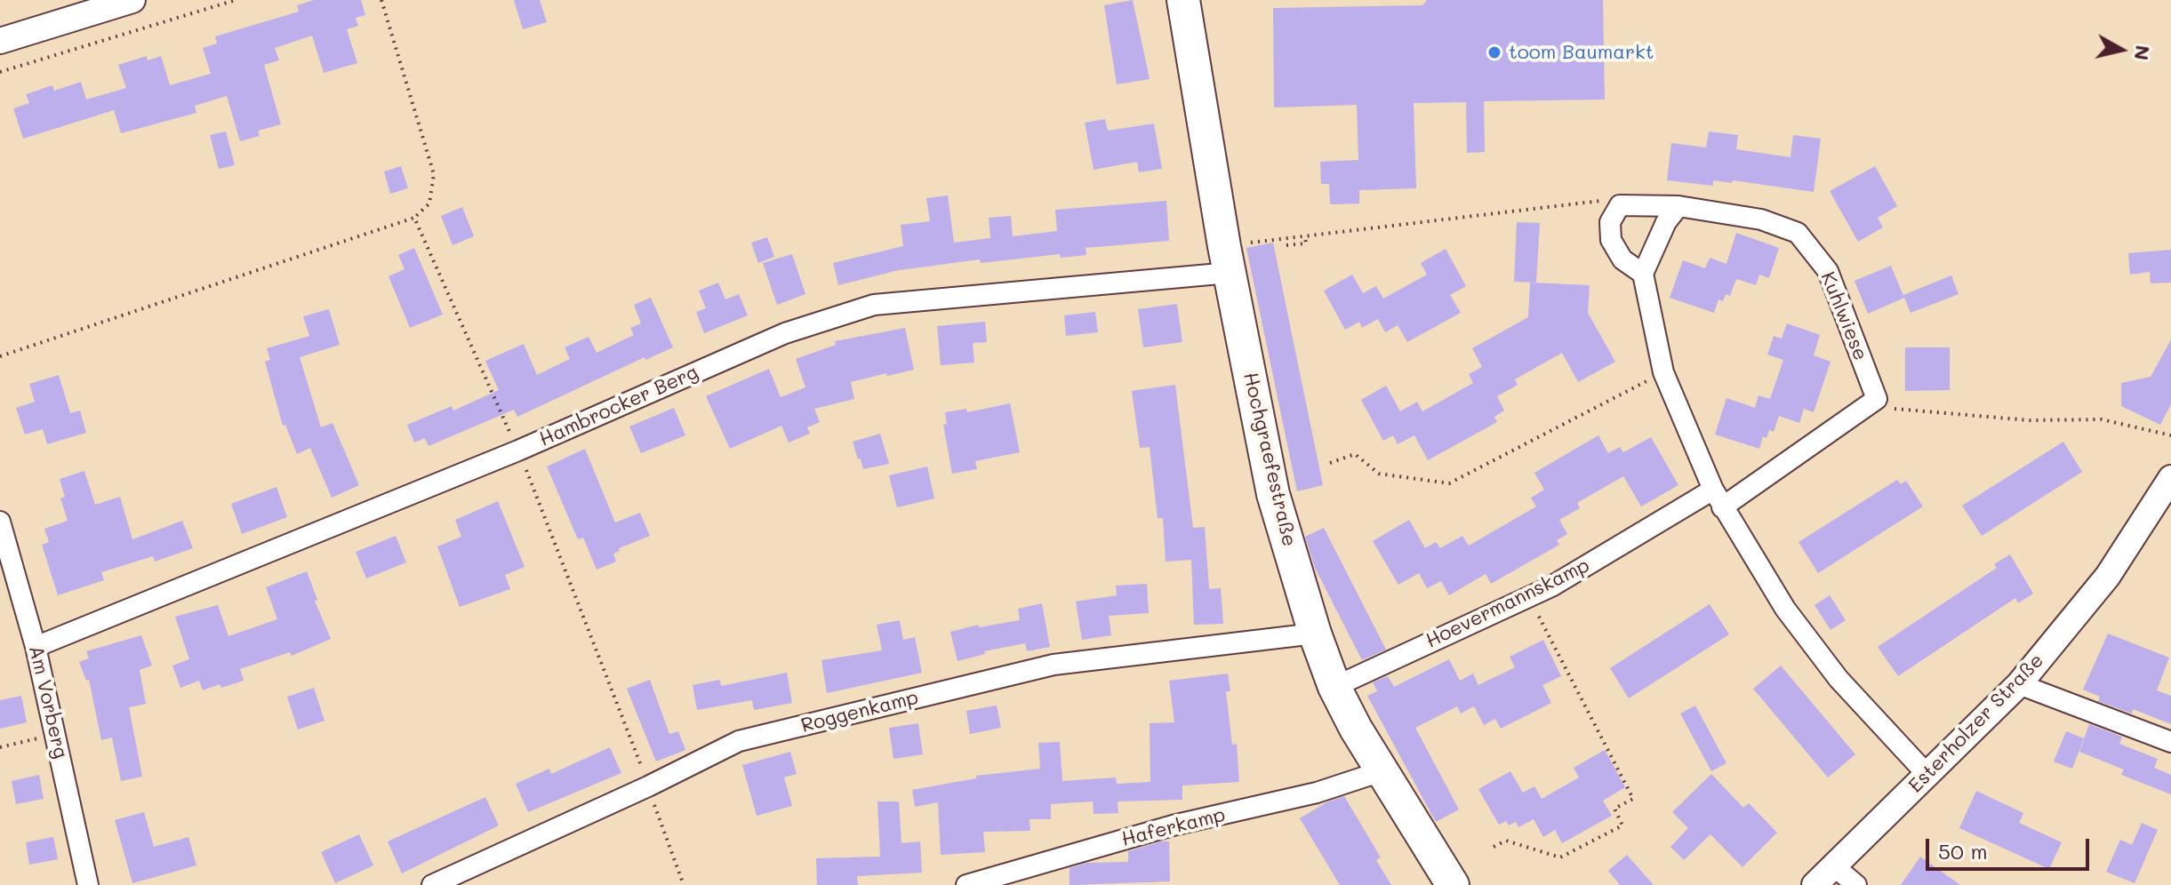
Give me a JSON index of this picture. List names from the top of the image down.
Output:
{
  "streets": {
    "main road": ["Hochgraefestraße"],
    "street": [
      "Kuhlwiese",
      "Hambrocker Berg",
      "Hoevermannskamp",
      "Am Vorberg",
      "Roggenkamp",
      "Esterholzer Straße",
      "Haferkamp"
    ]
  },
  "crossings": [
    ["Hambrocker Berg", "Hochgraefestraße"],
    ["Hambrocker Berg", "Am Vorberg"],
    ["Hochgraefestraße", "Hoevermannskamp"],
    ["Hochgraefestraße", "Roggenkamp"],
    ["Hochgraefestraße", "Haferkamp"]
  ],
  "places": ["toom Baumarkt"],
  "scale_bar": "50 m",
  "north": "right"
}
